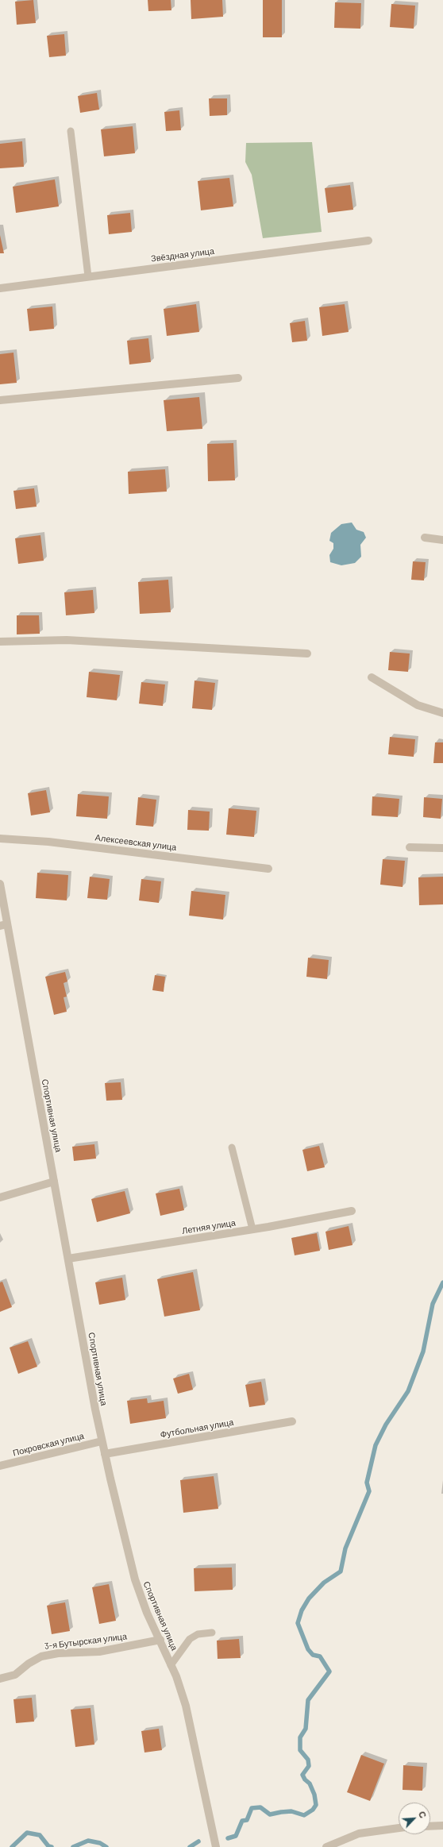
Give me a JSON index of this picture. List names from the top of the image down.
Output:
{
  "streets": {
    "street": [
      "Звёздная улица",
      "Алексеевская улица",
      "Спортивная улица",
      "Летняя улица",
      "Футбольная улица",
      "Покровская улица",
      "3-я Бутырская улица"
    ]
  },
  "crossings": [
    ["Спортивная улица", "Летняя улица"],
    ["Спортивная улица", "Футбольная улица"],
    ["Спортивная улица", "Покровская улица"],
    ["Спортивная улица", "3-я Бутырская улица"]
  ],
  "north": "top right"
}
